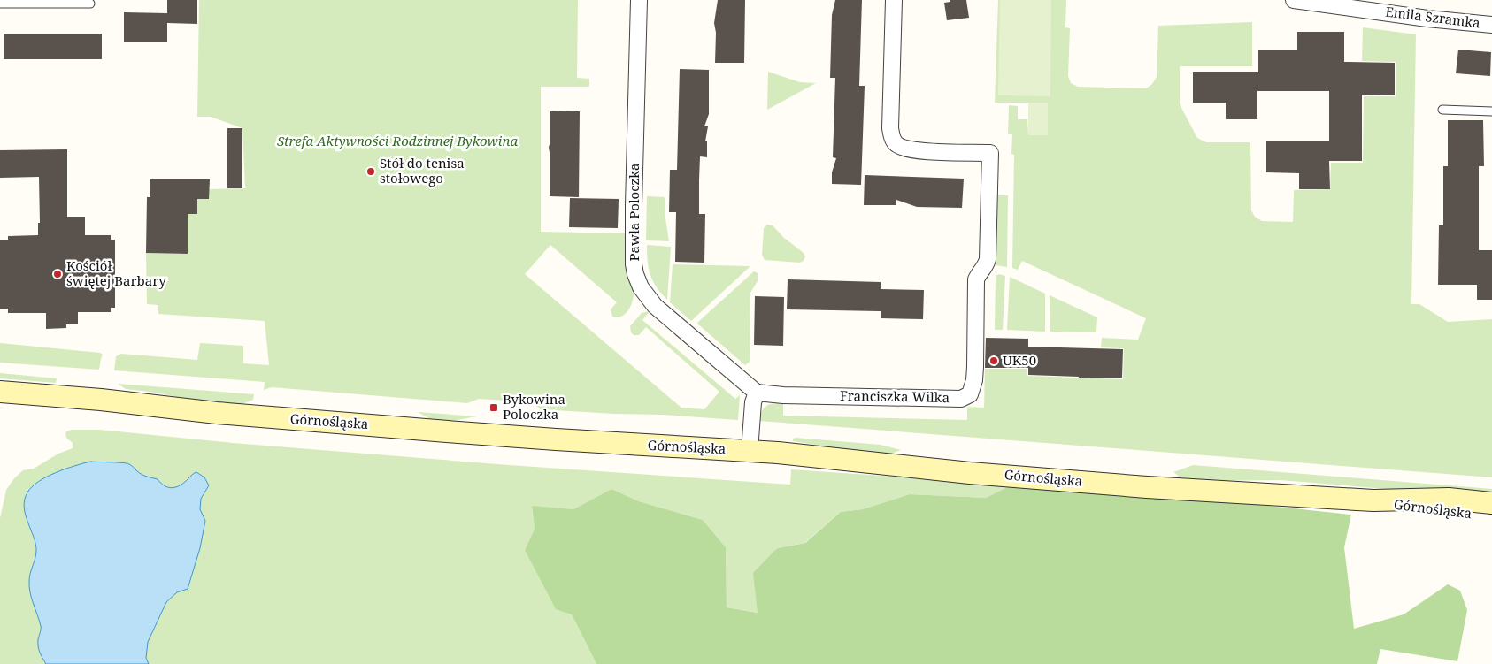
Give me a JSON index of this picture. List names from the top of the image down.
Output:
{
  "streets": {
    "street": [
      "Emila Szramka",
      "Pawła Poloczka",
      "Franciszka Wilka",
      "Górnośląska"
    ]
  },
  "crossings": [
    ["Pawła Poloczka", "Franciszka Wilka"]
  ],
  "parks": ["Strefa Aktywności Rodzinnej Bykowina"],
  "places": {
    "other": ["Stół do tenisa stołowego", "Kościół świętej Barbary", "UK50"],
    "transit": ["Bykowina Poloczka"]
  }
}
